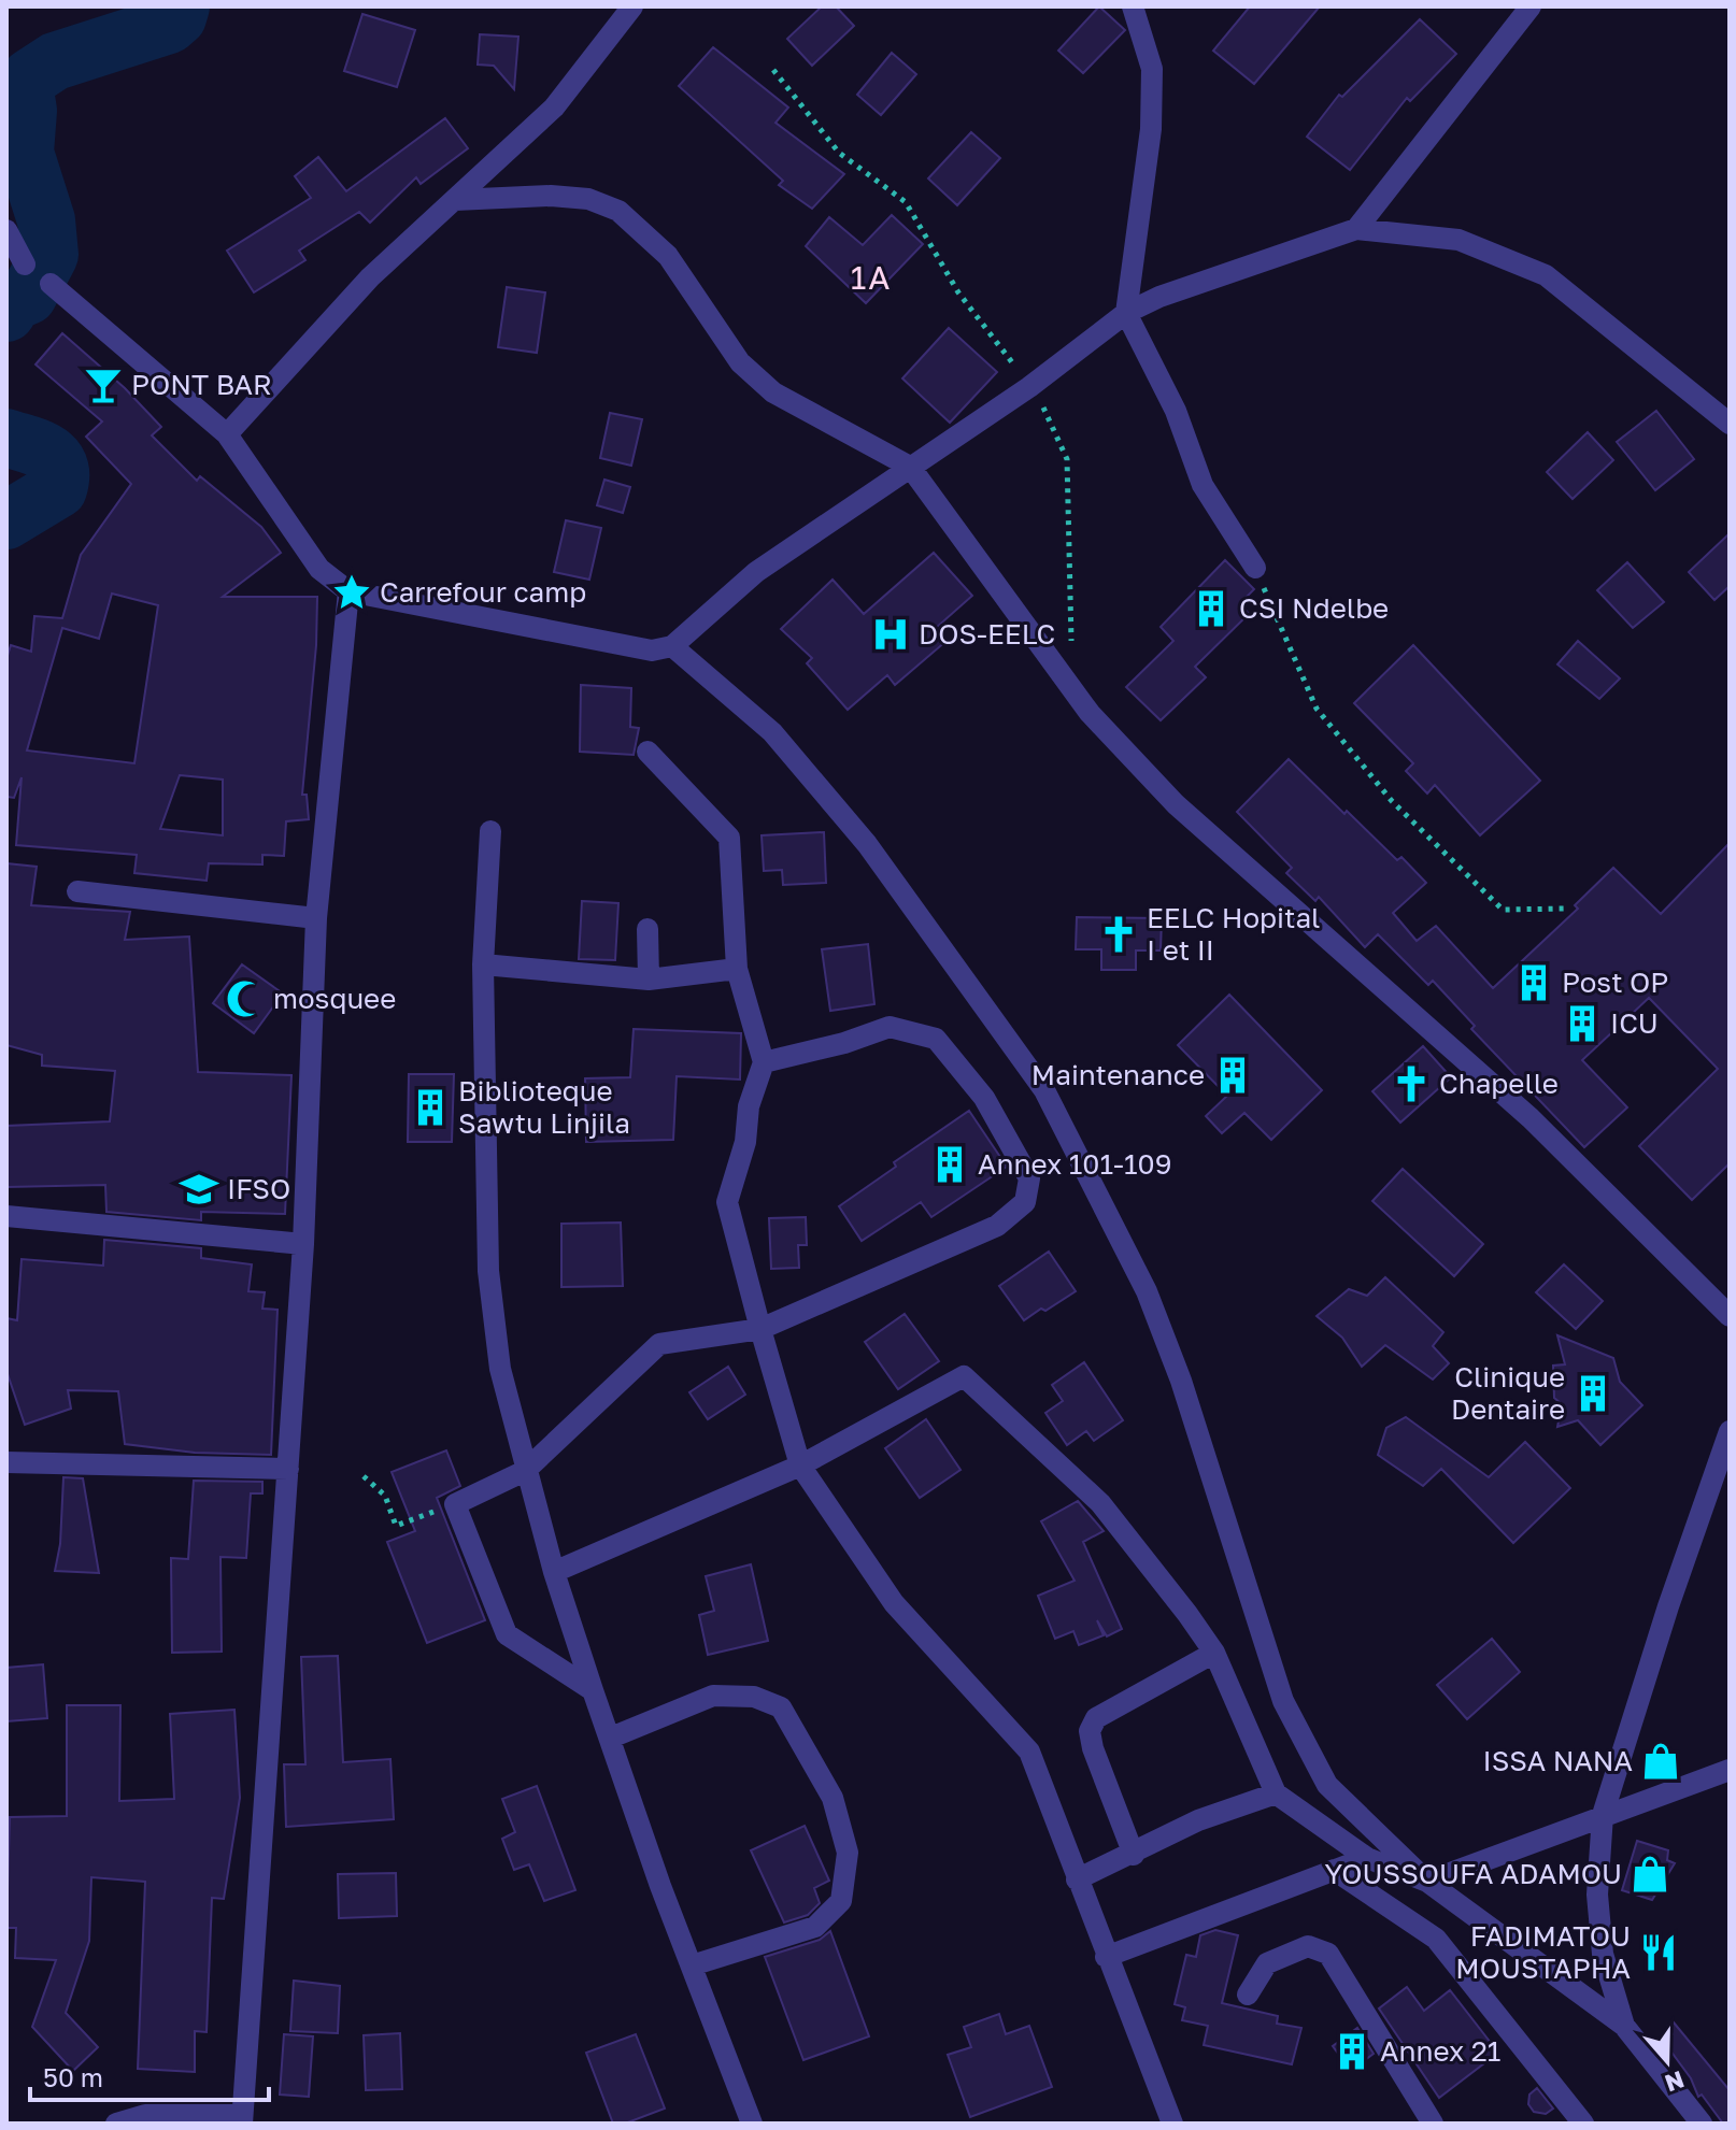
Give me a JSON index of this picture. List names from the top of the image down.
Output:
{
  "districts": ["1A"],
  "places": {
    "bar": ["PONT BAR"],
    "place": ["Carrefour camp"],
    "building": [
      "CSI Ndelbe",
      "Post OP",
      "ICU",
      "Maintenance",
      "Biblioteque Sawtu Linjila",
      "Annex 101-109",
      "Clinique Dentaire",
      "Annex 21"
    ],
    "hospital": ["DOS-EELC"],
    "church": ["EELC Hopital I et II", "Chapelle"],
    "mosque": ["mosquee"],
    "school or university": ["IFSO"],
    "shop": ["ISSA NANA", "YOUSSOUFA ADAMOU"],
    "restaurant": ["FADIMATOU MOUSTAPHA"]
  },
  "scale_bar": "50 m",
  "north": "bottom"
}
